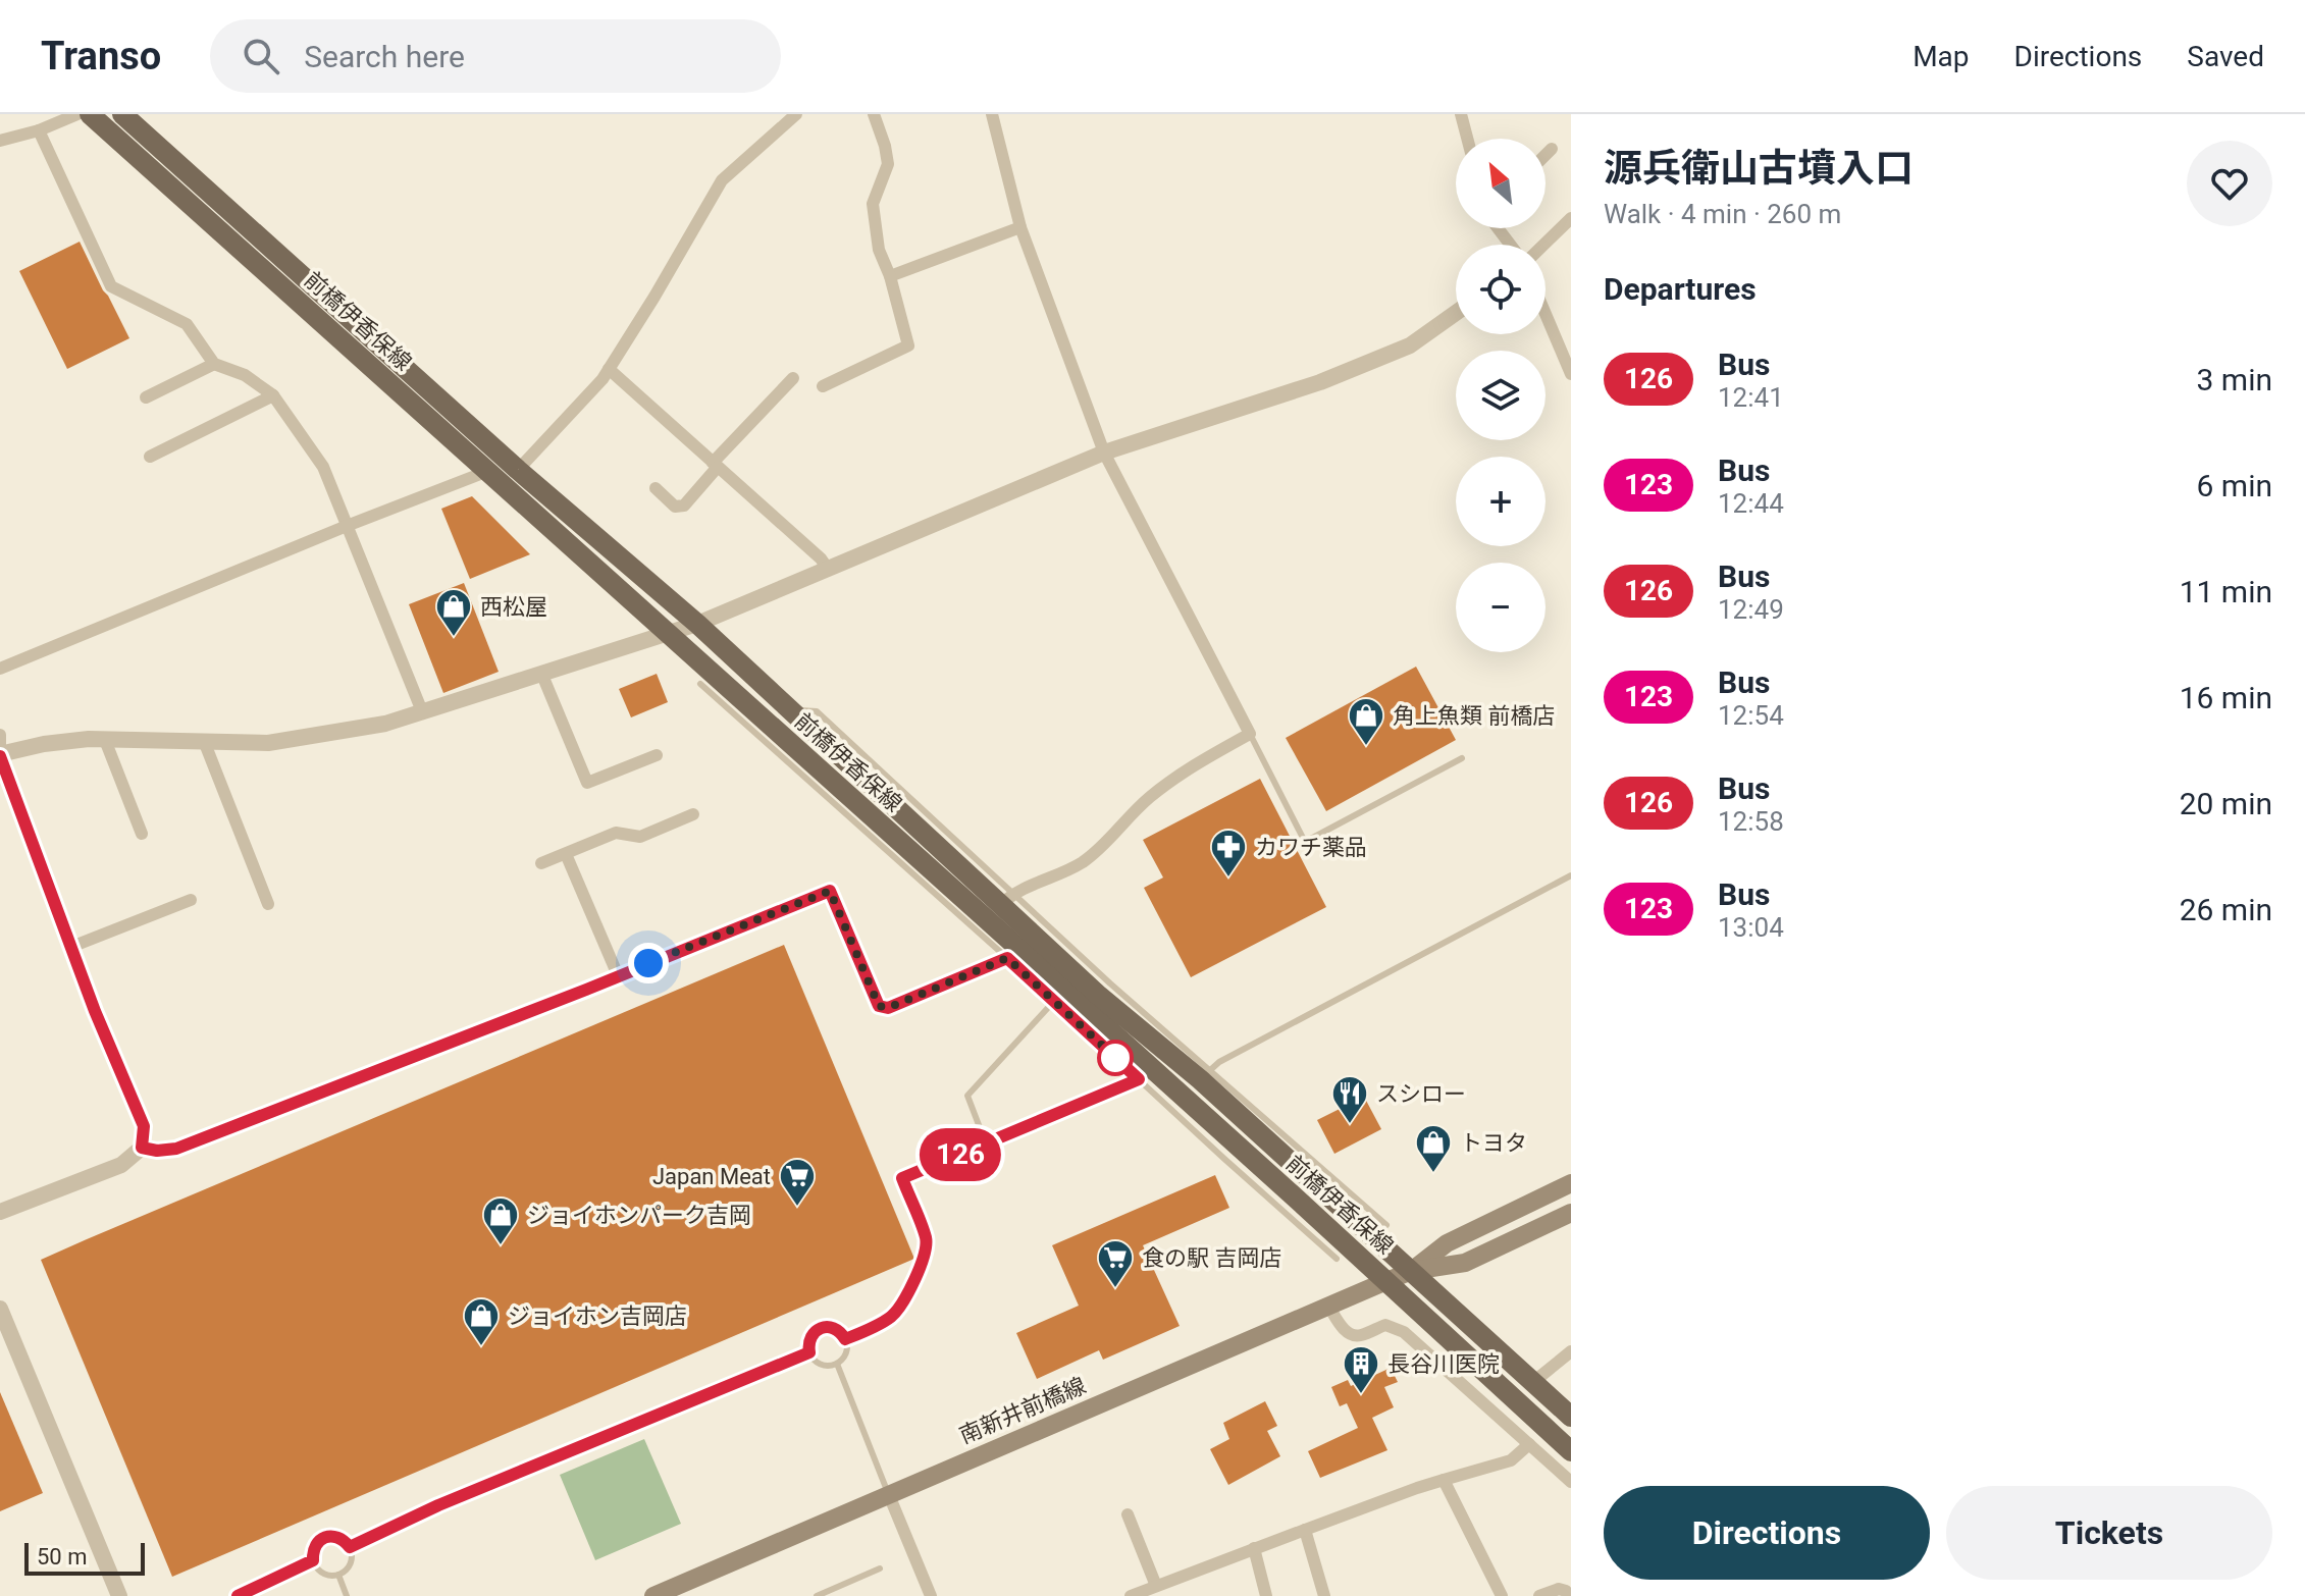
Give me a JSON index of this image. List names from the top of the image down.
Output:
{
  "streets": {
    "main road": ["前橋伊香保線", "南新井前橋線"]
  },
  "crossings": [
    ["前橋伊香保線", "南新井前橋線"]
  ],
  "places": {
    "shop": [
      "西松屋",
      "角上魚類 前橋店",
      "トヨタ",
      "ジョイホンパーク吉岡",
      "ジョイホン吉岡店"
    ],
    "pharmacy": ["カワチ薬品"],
    "restaurant": ["スシロー"],
    "supermarket": ["Japan Meat", "食の駅 吉岡店"],
    "building": ["長谷川医院"]
  },
  "lines": ["bus line 126"],
  "scale_bar": "50 m",
  "north": "top left",
  "page": {
    "header": "Transo",
    "search": "Search here",
    "nav": ["Map", "Directions", "Saved"],
    "on_map": "126",
    "heading": [
      ["源兵衛山古墳入口", "Walk · 4 min · 260 m"],
      "Departures"
    ],
    "map_buttons": ["+", "−"],
    "list": [
      {
        "mark": "126",
        "name": "Bus",
        "note": "12:41",
        "value": "3 min"
      },
      {
        "mark": "123",
        "name": "Bus",
        "note": "12:44",
        "value": "6 min"
      },
      {
        "mark": "126",
        "name": "Bus",
        "note": "12:49",
        "value": "11 min"
      },
      {
        "mark": "123",
        "name": "Bus",
        "note": "12:54",
        "value": "16 min"
      },
      {
        "mark": "126",
        "name": "Bus",
        "note": "12:58",
        "value": "20 min"
      },
      {
        "mark": "123",
        "name": "Bus",
        "note": "13:04",
        "value": "26 min"
      }
    ],
    "buttons": ["Directions", "Tickets"],
    "scale": "50 m"
  }
}
